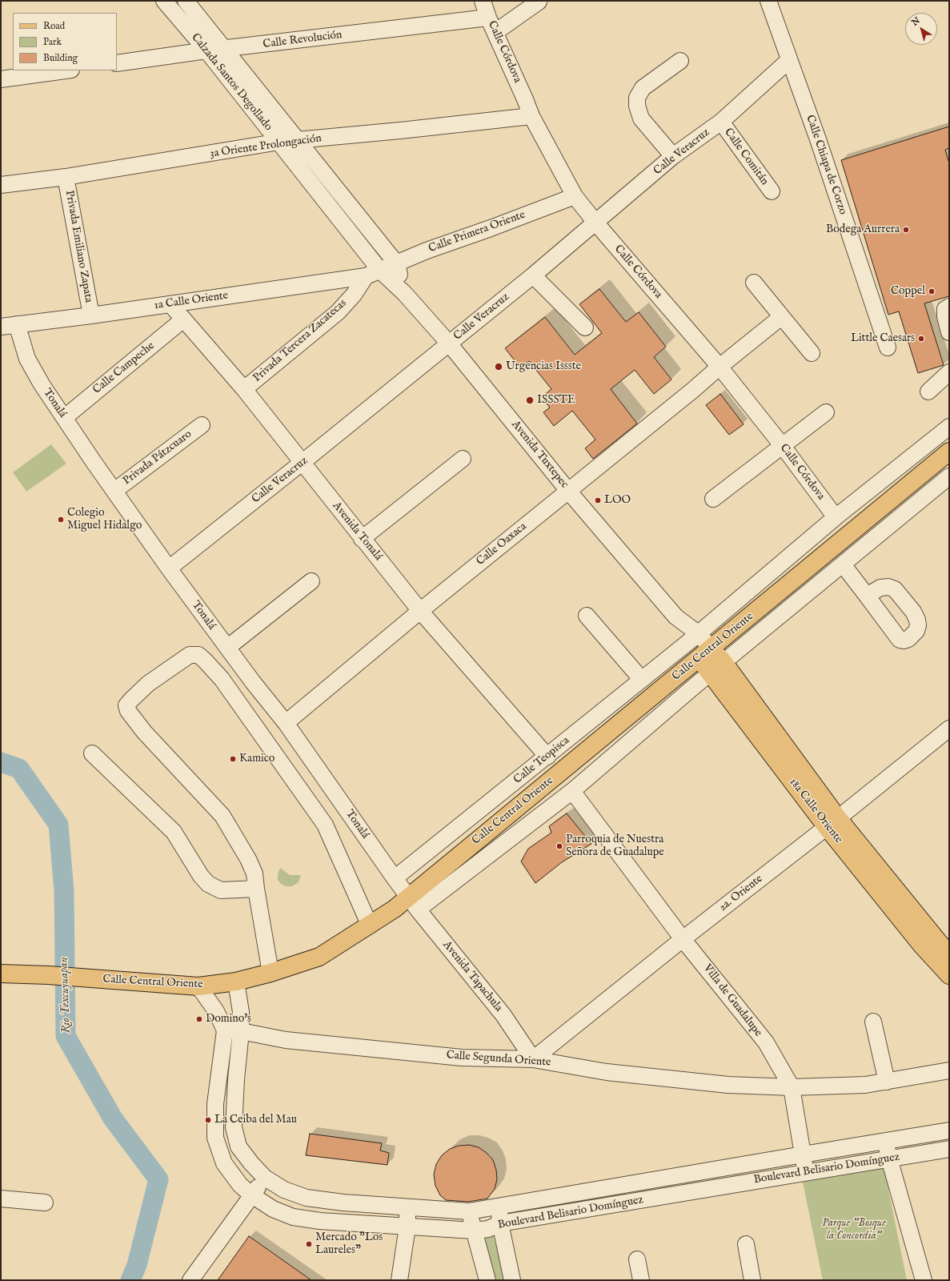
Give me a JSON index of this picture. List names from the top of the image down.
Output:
{
  "streets": {
    "main road": ["Calle Central Oriente", "18a Calle Oriente"],
    "street": [
      "Calle Revolución",
      "Calle Córdova",
      "Calzada Santos Degollado",
      "3a Oriente Prolongación",
      "Calle Veracruz",
      "Calle Comitán",
      "Calle Chiapa de Corzo",
      "Calle Primera Oriente",
      "Privada Emiliano Zapata",
      "1a Calle Oriente",
      "Privada Tercera Zacatecas",
      "Calle Campeche",
      "Tonalá",
      "Avenida Tuxtepec",
      "Privada Pátzcuaro",
      "Avenida Tonalá",
      "Calle Oaxaca",
      "Calle Teopisca",
      "2a. Oriente",
      "Avenida Tapachula",
      "Villa de Guadalupe",
      "Calle Segunda Oriente",
      "Boulevard Belisario Domínguez"
    ]
  },
  "crossings": [
    ["Calle Revolución", "Calle Córdova"],
    ["Calle Revolución", "Calzada Santos Degollado"],
    ["Calle Córdova", "3a Oriente Prolongación"],
    ["Calle Córdova", "Calle Veracruz"],
    ["Calle Córdova", "Calle Primera Oriente"],
    ["Calle Córdova", "Calle Oaxaca"],
    ["Calle Córdova", "Calle Teopisca"],
    ["Calzada Santos Degollado", "3a Oriente Prolongación"],
    ["Calzada Santos Degollado", "Calle Primera Oriente"],
    ["Calzada Santos Degollado", "1a Calle Oriente"],
    ["Calzada Santos Degollado", "Privada Tercera Zacatecas"],
    ["Calzada Santos Degollado", "Avenida Tuxtepec"],
    ["3a Oriente Prolongación", "Privada Emiliano Zapata"],
    ["Calle Veracruz", "Calle Comitán"],
    ["Calle Veracruz", "Calle Chiapa de Corzo"],
    ["Calle Veracruz", "Tonalá"],
    ["Calle Veracruz", "Avenida Tuxtepec"],
    ["Calle Veracruz", "Avenida Tonalá"],
    ["Calle Primera Oriente", "1a Calle Oriente"],
    ["Calle Primera Oriente", "Privada Tercera Zacatecas"],
    ["Calle Primera Oriente", "Avenida Tuxtepec"],
    ["Privada Emiliano Zapata", "1a Calle Oriente"],
    ["1a Calle Oriente", "Privada Tercera Zacatecas"],
    ["1a Calle Oriente", "Tonalá"],
    ["1a Calle Oriente", "Avenida Tuxtepec"],
    ["1a Calle Oriente", "Avenida Tonalá"],
    ["Privada Tercera Zacatecas", "Avenida Tuxtepec"],
    ["Privada Tercera Zacatecas", "Avenida Tonalá"],
    ["Calle Campeche", "Tonalá"],
    ["Calle Campeche", "Avenida Tonalá"],
    ["Tonalá", "Privada Pátzcuaro"],
    ["Tonalá", "Calle Oaxaca"],
    ["Tonalá", "Calle Central Oriente"],
    ["Tonalá", "Calle Teopisca"],
    ["Tonalá", "Avenida Tapachula"],
    ["Avenida Tuxtepec", "Calle Oaxaca"],
    ["Avenida Tuxtepec", "Calle Teopisca"],
    ["Avenida Tuxtepec", "18a Calle Oriente"],
    ["Avenida Tonalá", "Calle Oaxaca"],
    ["Avenida Tonalá", "Calle Teopisca"],
    ["Calle Central Oriente", "18a Calle Oriente"],
    ["Calle Central Oriente", "Avenida Tapachula"],
    ["Calle Central Oriente", "Boulevard Belisario Domínguez"],
    ["Calle Teopisca", "18a Calle Oriente"],
    ["18a Calle Oriente", "2a. Oriente"],
    ["2a. Oriente", "Avenida Tapachula"],
    ["2a. Oriente", "Villa de Guadalupe"],
    ["2a. Oriente", "Calle Segunda Oriente"],
    ["Avenida Tapachula", "Calle Segunda Oriente"],
    ["Villa de Guadalupe", "Calle Segunda Oriente"],
    ["Calle Segunda Oriente", "Boulevard Belisario Domínguez"]
  ],
  "water": ["Rio Texcuyuapan"],
  "parks": ["Parque \"Bosque la Concordia\""],
  "places": [
    "Bodega Aurrera",
    "Coppel",
    "Little Caesars",
    "Urgencias Issste",
    "ISSSTE",
    "LOO",
    "Colegio Miguel Hidalgo",
    "Kamico",
    "Parroquia de Nuestra Señora de Guadalupe",
    "Domino's",
    "La Ceiba del Mau",
    "Mercado \"Los Laureles\""
  ],
  "legend": ["Road", "Park", "Building"],
  "north": "top left"
}
